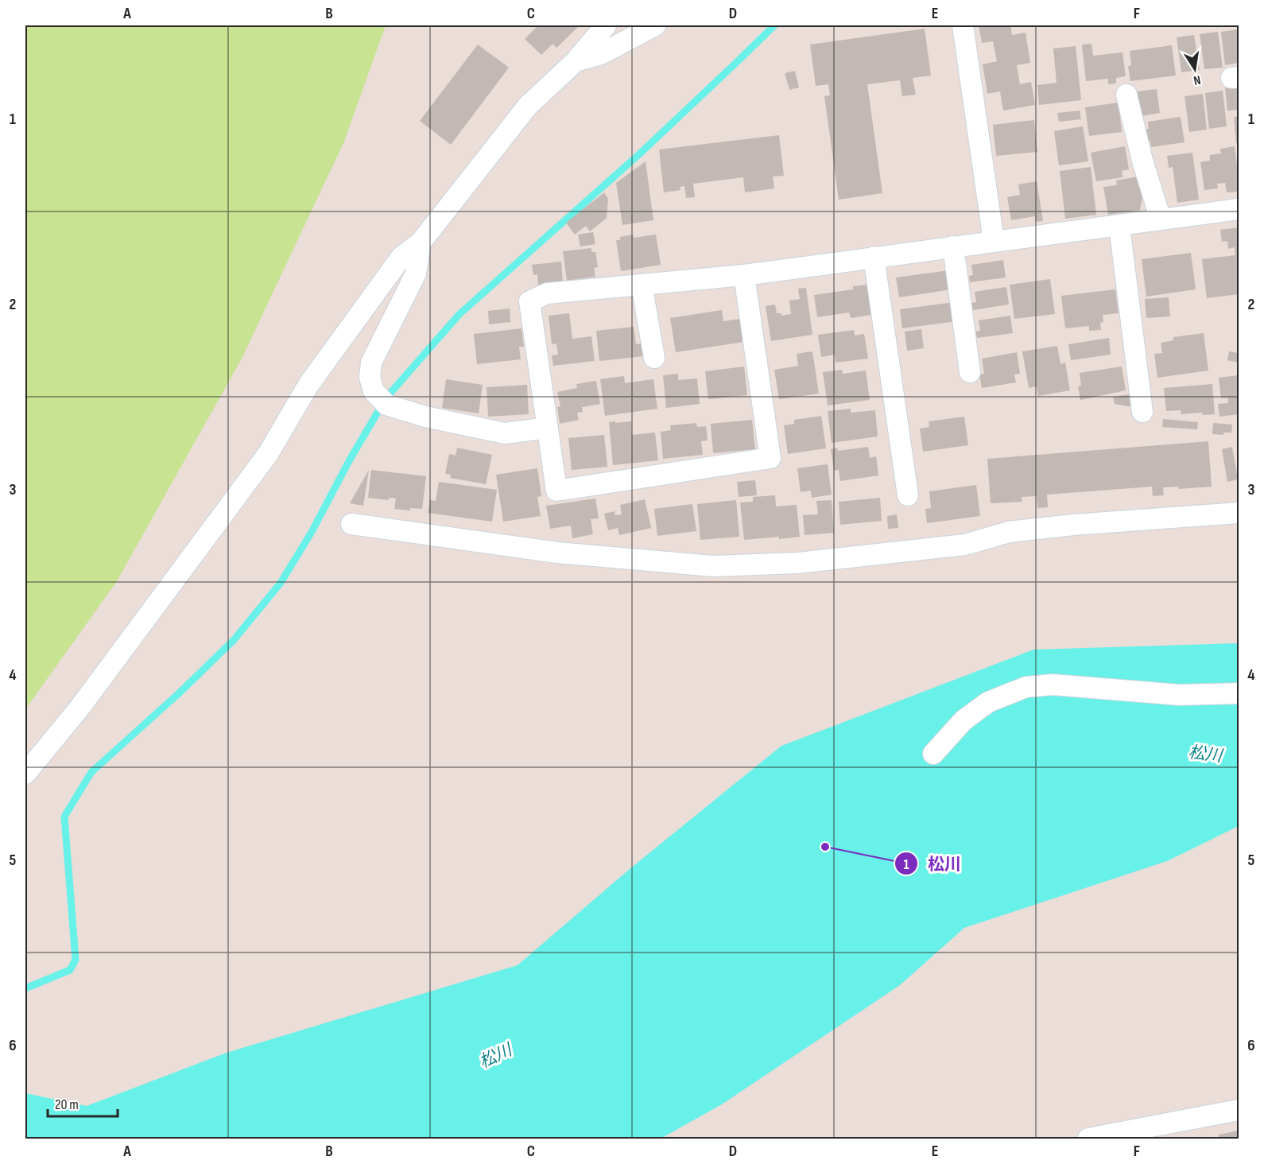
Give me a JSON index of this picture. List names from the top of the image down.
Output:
{
  "water": ["松川"],
  "places": ["松川"],
  "scale_bar": "20 m",
  "north": "bottom",
  "grid": {
    "columns": [
      "A",
      "B",
      "C",
      "D",
      "E",
      "F"
    ],
    "rows": [
      "1",
      "2",
      "3",
      "4",
      "5",
      "6"
    ]
  }
}
